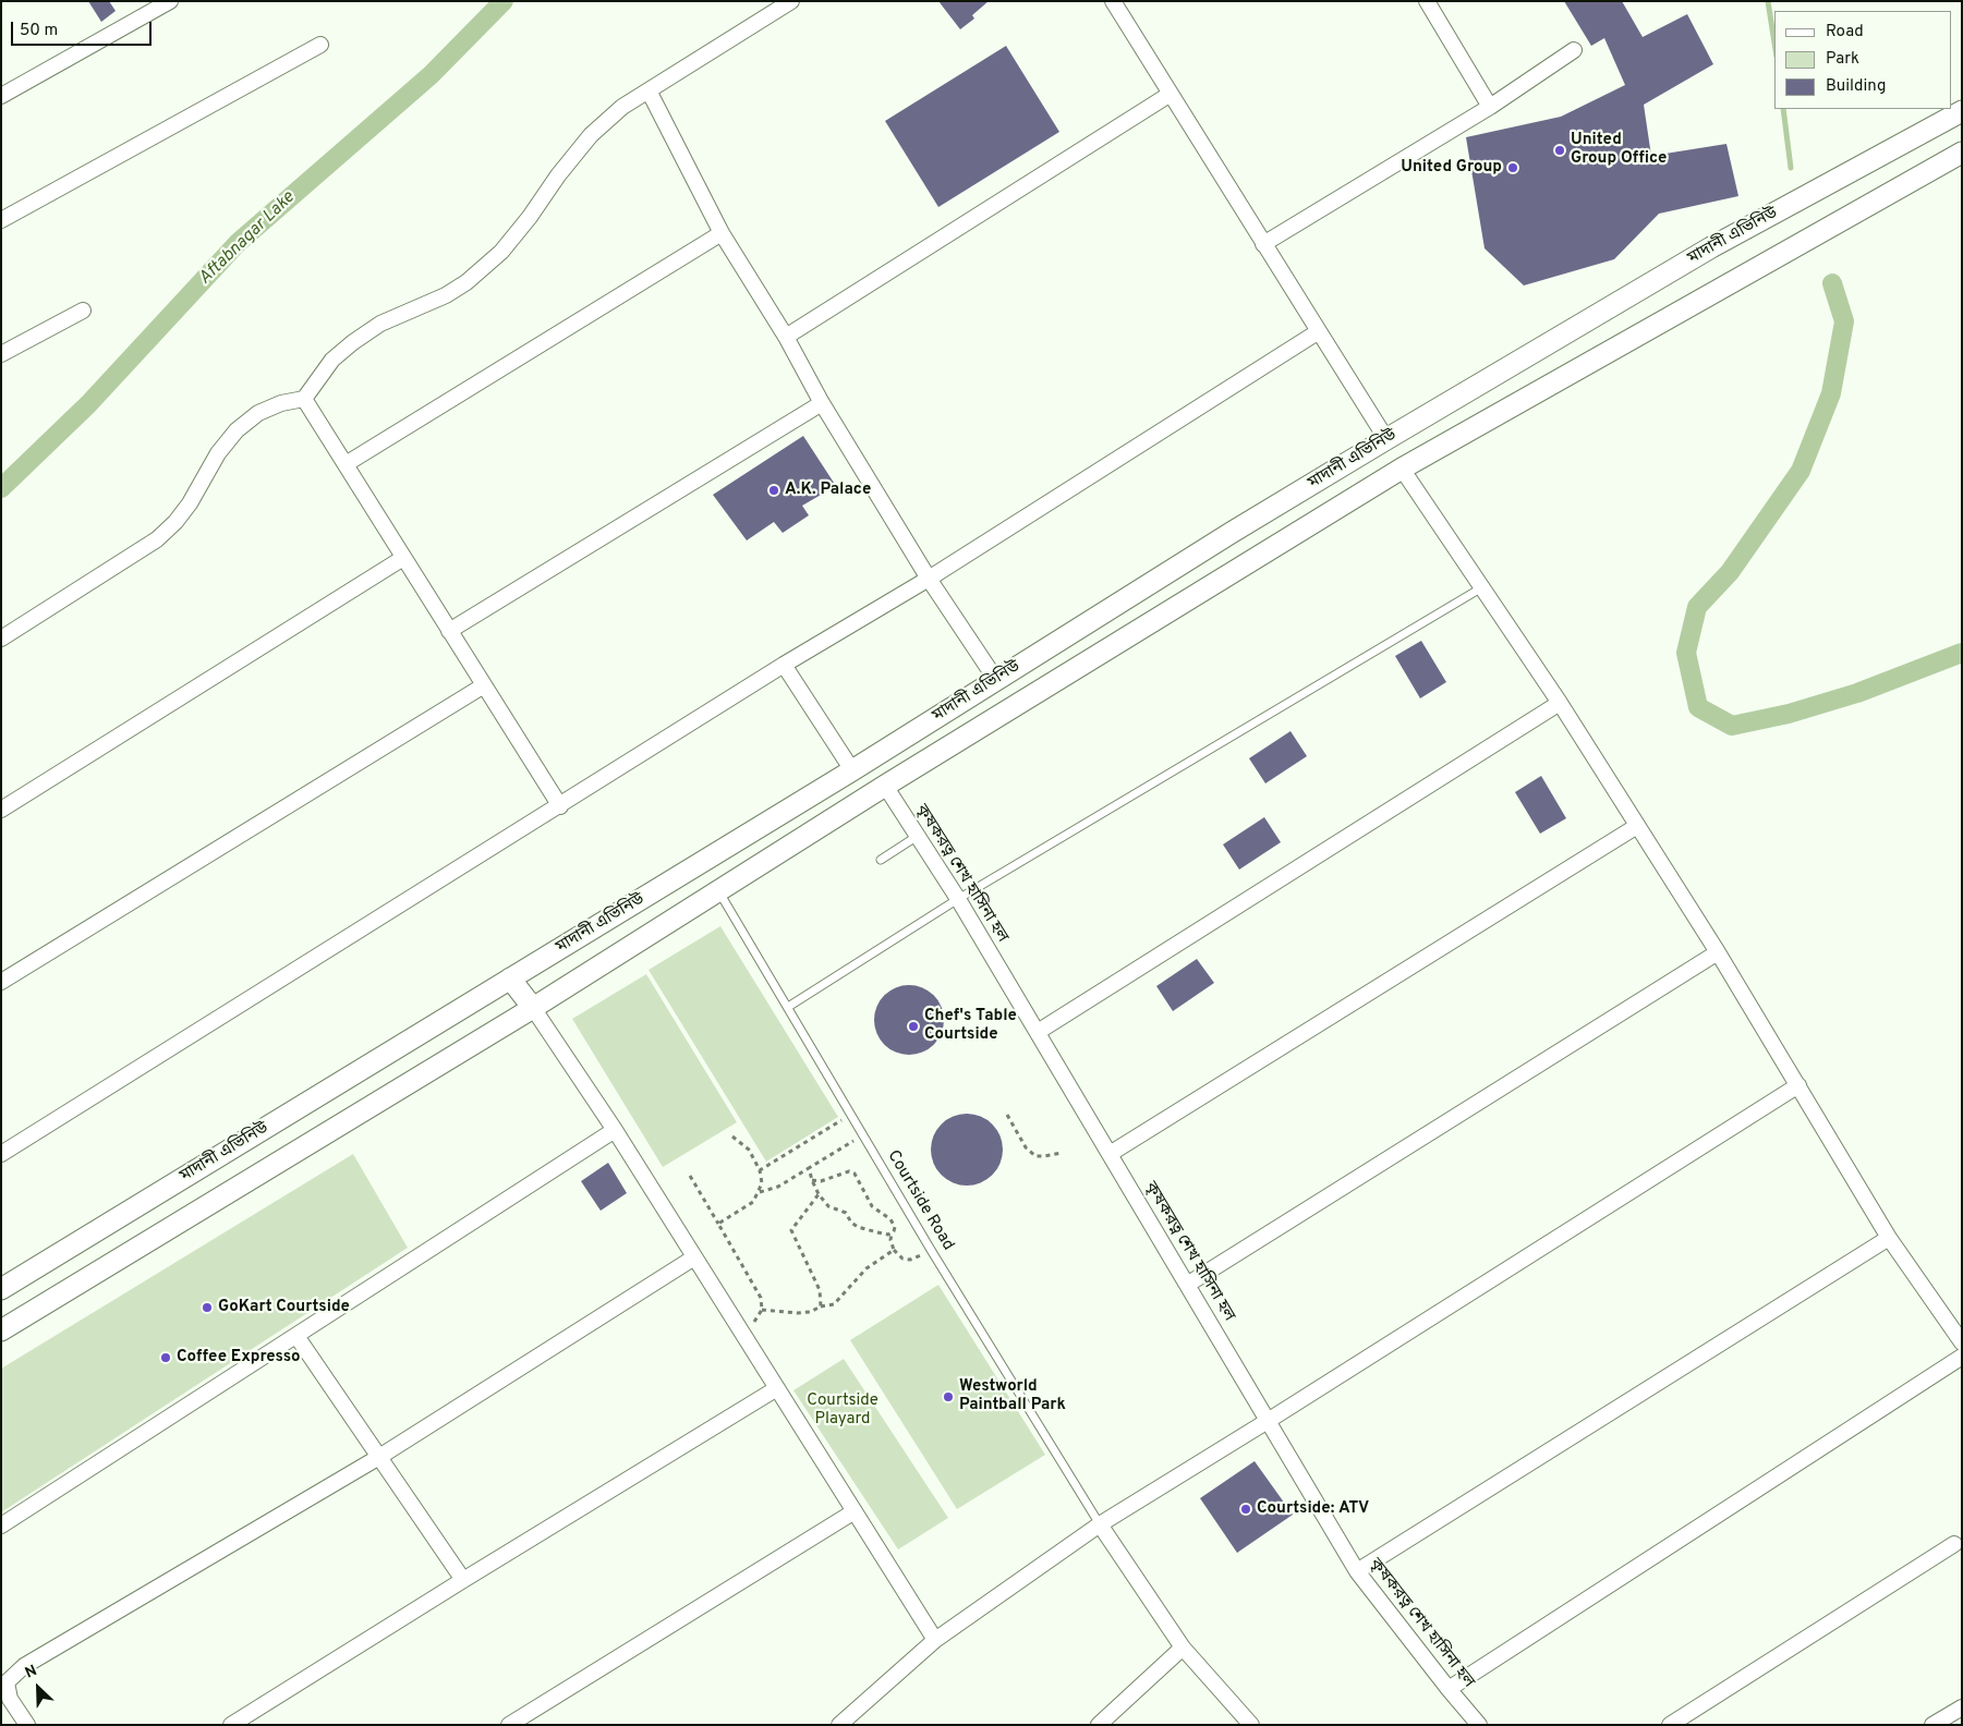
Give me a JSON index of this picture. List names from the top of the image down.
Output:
{
  "streets": {
    "main road": ["মাদানী এভিনিউ"],
    "street": ["কৃষকরত্ন শেখ হাসিনা হল"],
    "lane": ["Courtside Road"]
  },
  "crossings": [
    ["মাদানী এভিনিউ", "কৃষকরত্ন শেখ হাসিনা হল"],
    ["মাদানী এভিনিউ", "Courtside Road"]
  ],
  "water": ["Aftabnagar Lake"],
  "parks": ["Courtside Playard"],
  "places": [
    "United Group Office",
    "United Group",
    "A.K. Palace",
    "Chef's Table Courtside",
    "GoKart Courtside",
    "Coffee Expresso",
    "Westworld Paintball Park",
    "Courtside: ATV"
  ],
  "legend": ["Road", "Park", "Building"],
  "scale_bar": "50 m",
  "north": "top left"
}
